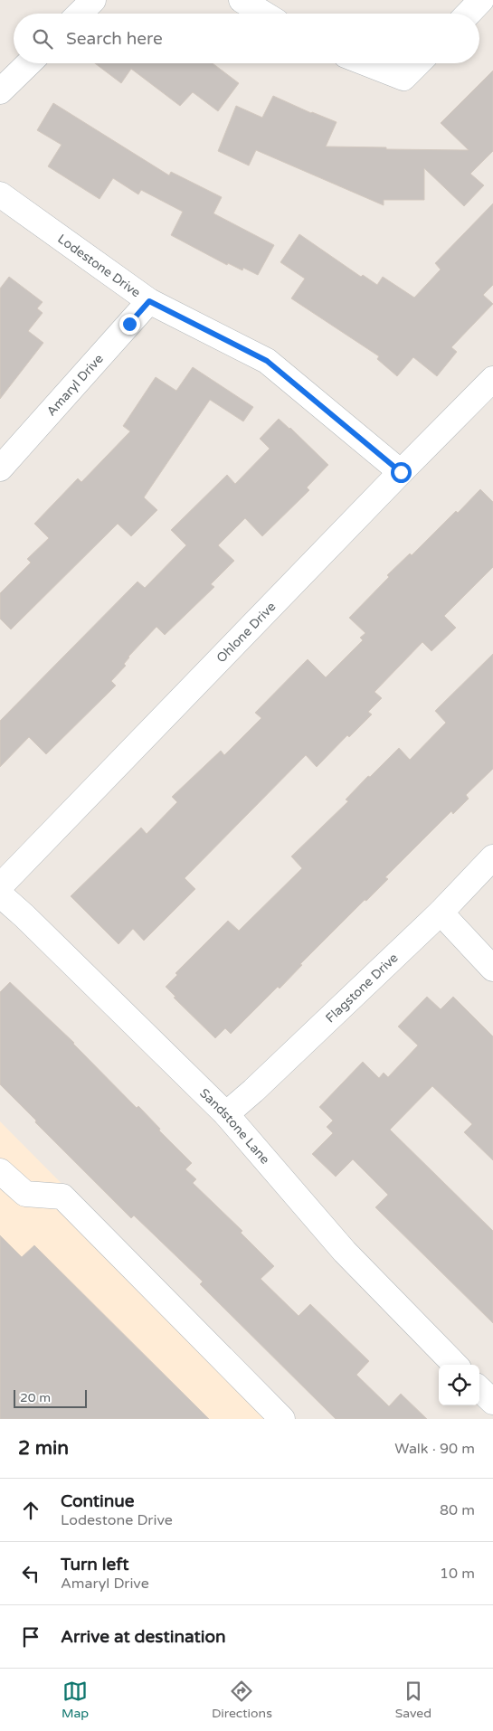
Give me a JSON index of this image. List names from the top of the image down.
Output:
{
  "streets": {
    "street": [
      "Lodestone Drive",
      "Amaryl Drive",
      "Ohlone Drive",
      "Flagstone Drive",
      "Sandstone Lane"
    ]
  },
  "crossings": [
    ["Lodestone Drive", "Amaryl Drive"],
    ["Lodestone Drive", "Ohlone Drive"],
    ["Flagstone Drive", "Sandstone Lane"]
  ],
  "scale_bar": "20 m",
  "page": {
    "search": "Search here",
    "scale": "20 m",
    "heading": ["2 min", "Walk · 90 m"],
    "list": [
      ["Continue", "Lodestone Drive", "80 m"],
      ["Turn left", "Amaryl Drive", "10 m"],
      "Arrive at destination"
    ],
    "nav": ["Map", "Directions", "Saved"]
  }
}
